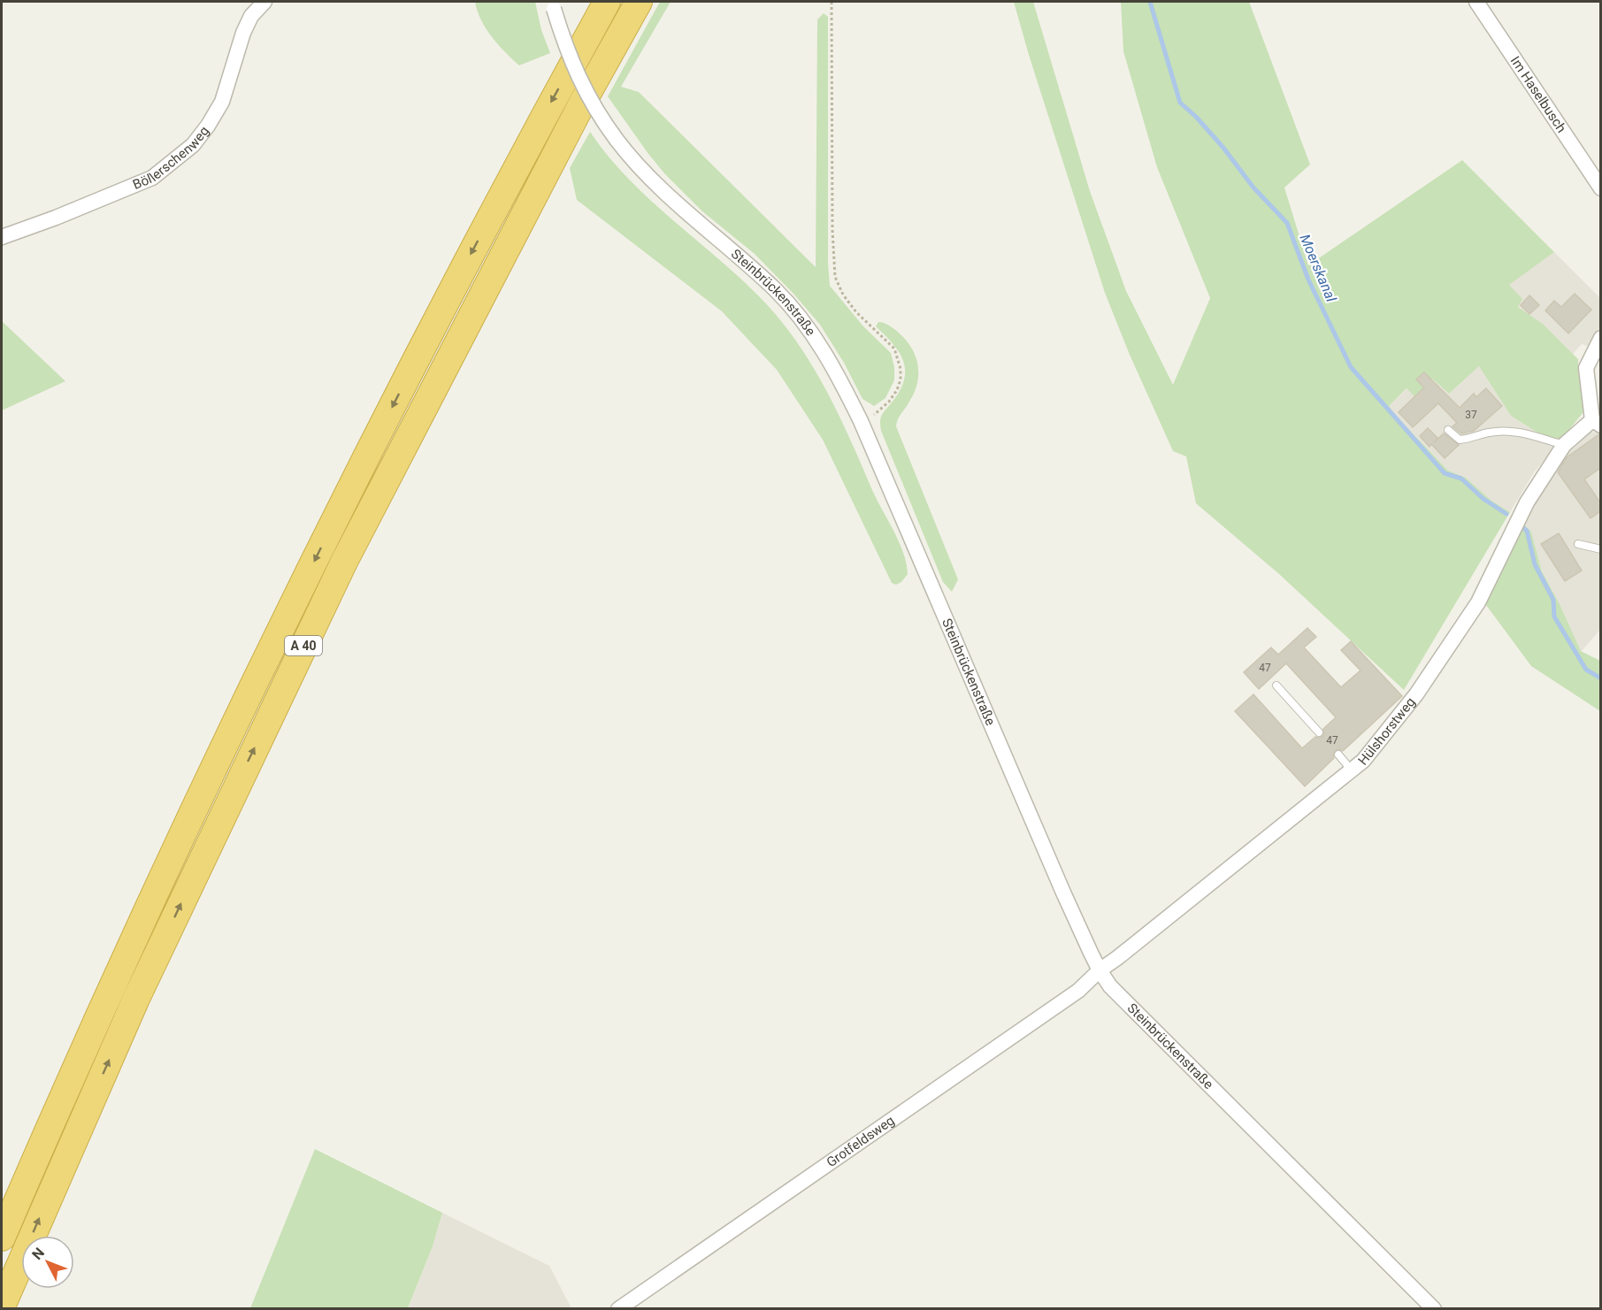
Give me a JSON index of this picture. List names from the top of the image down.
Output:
{
  "streets": {
    "highway": ["A 40"],
    "street": [
      "Im Haselbusch",
      "Böllerschenweg",
      "Steinbrückenstraße",
      "Hülshorstweg",
      "Grotfeldsweg"
    ]
  },
  "crossings": [
    ["Steinbrückenstraße", "Hülshorstweg"],
    ["Steinbrückenstraße", "Grotfeldsweg"],
    ["Hülshorstweg", "Grotfeldsweg"]
  ],
  "water": ["Moerskanal"],
  "house_numbers": ["37", "47", "47"],
  "north": "top left"
}
